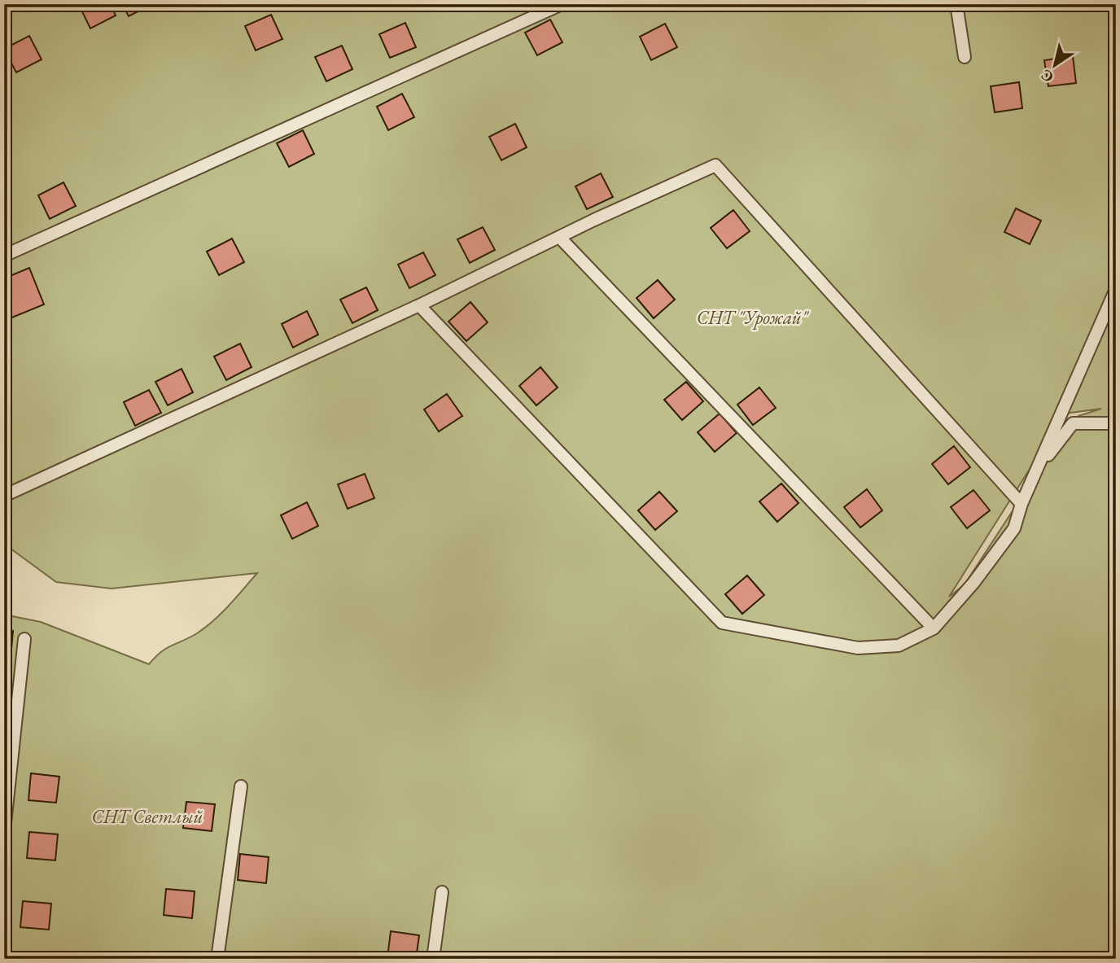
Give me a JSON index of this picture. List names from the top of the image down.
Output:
{
  "parks": ["СНТ \"Урожай\"", "СНТ Светлый"],
  "north": "bottom left"
}
